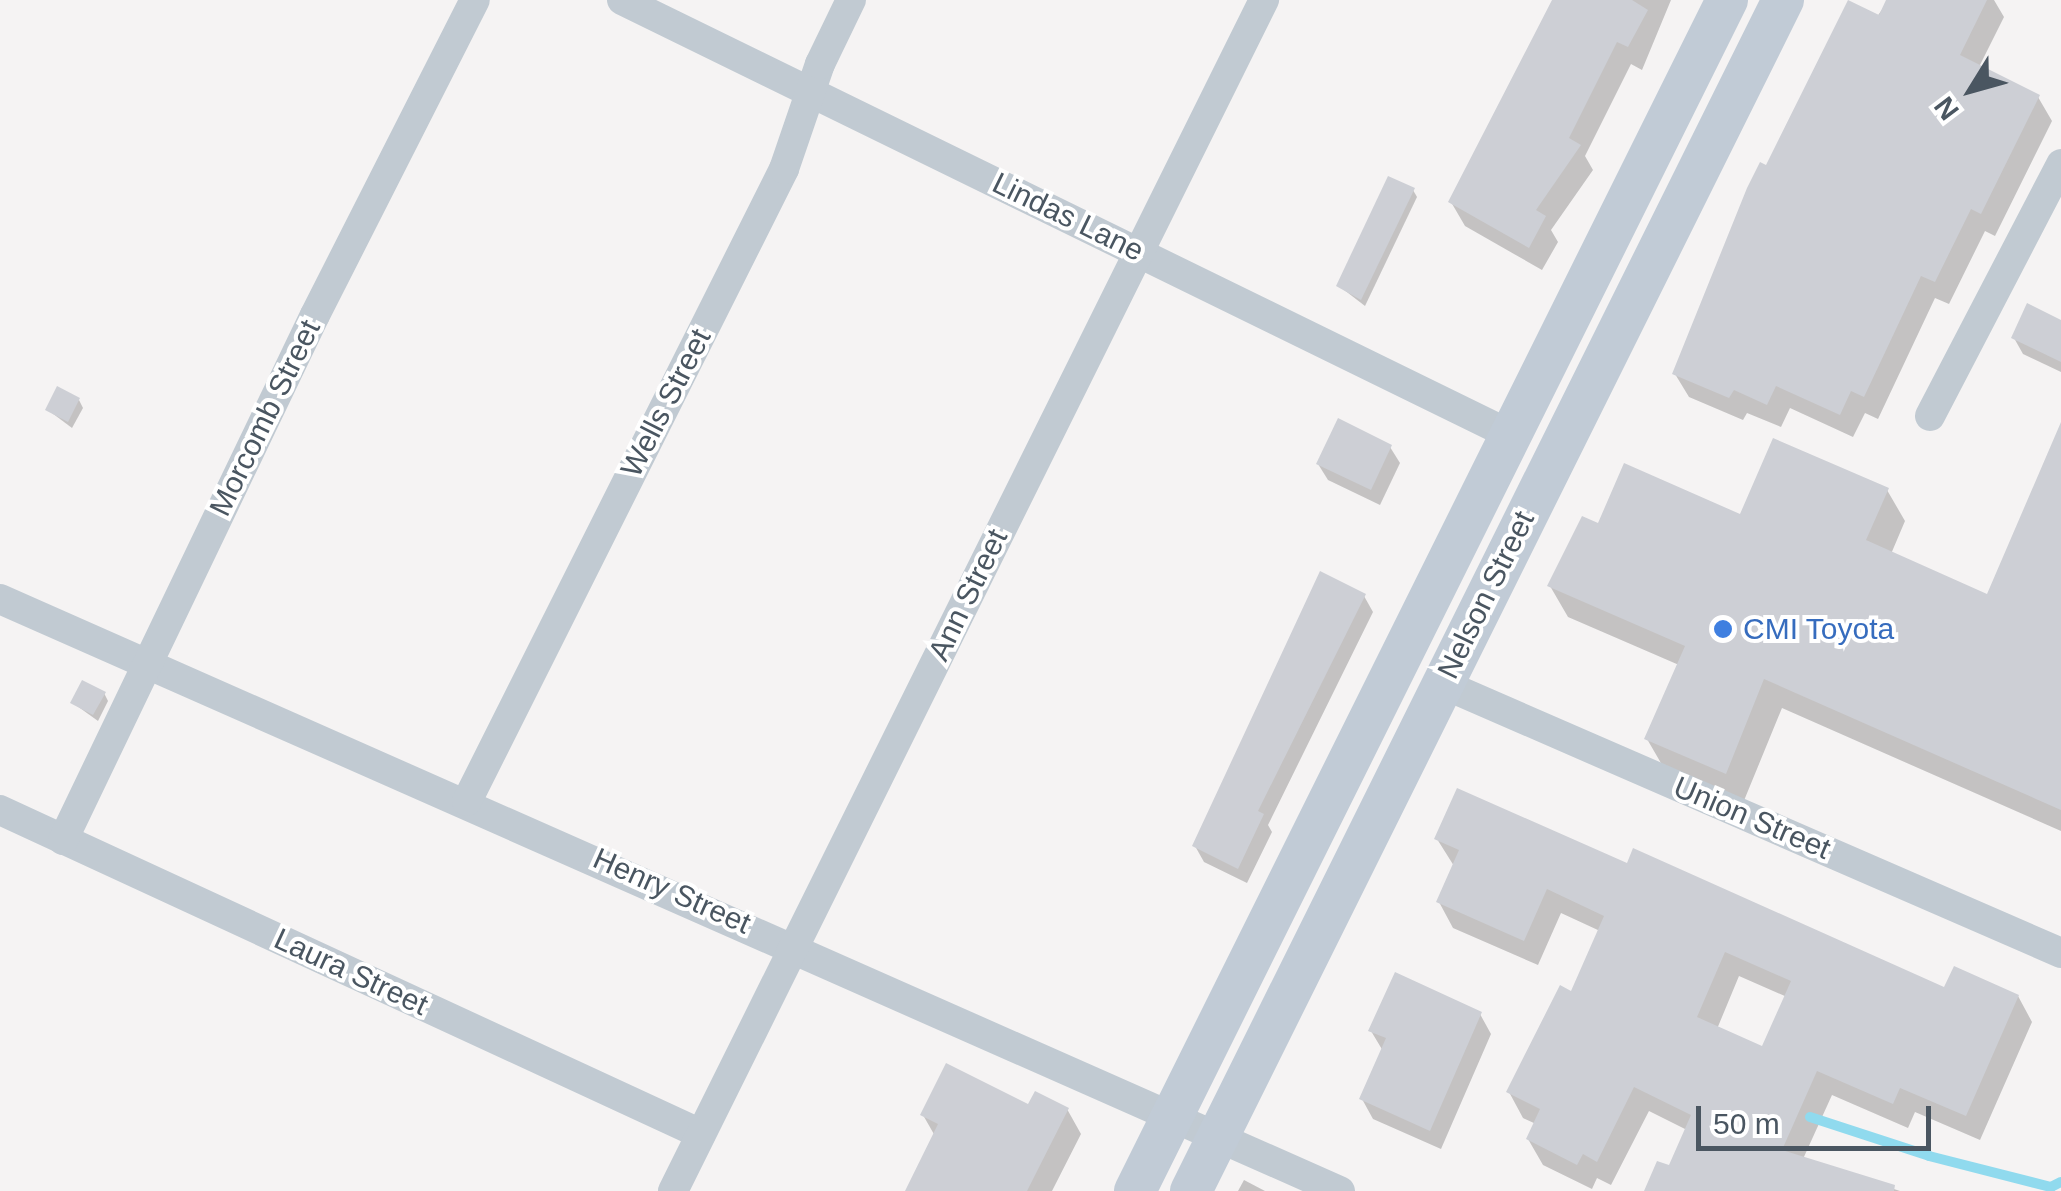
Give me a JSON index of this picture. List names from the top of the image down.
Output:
{
  "streets": {
    "main road": ["Nelson Street"],
    "street": [
      "Lindas Lane",
      "Wells Street",
      "Morcomb Street",
      "Ann Street",
      "Union Street",
      "Henry Street",
      "Laura Street"
    ]
  },
  "crossings": [
    ["Lindas Lane", "Wells Street"],
    ["Lindas Lane", "Ann Street"],
    ["Lindas Lane", "Nelson Street"],
    ["Wells Street", "Henry Street"],
    ["Morcomb Street", "Henry Street"],
    ["Morcomb Street", "Laura Street"],
    ["Ann Street", "Henry Street"],
    ["Ann Street", "Laura Street"],
    ["Nelson Street", "Union Street"],
    ["Nelson Street", "Henry Street"]
  ],
  "places": ["CMI Toyota"],
  "scale_bar": "50 m",
  "north": "bottom left"
}
